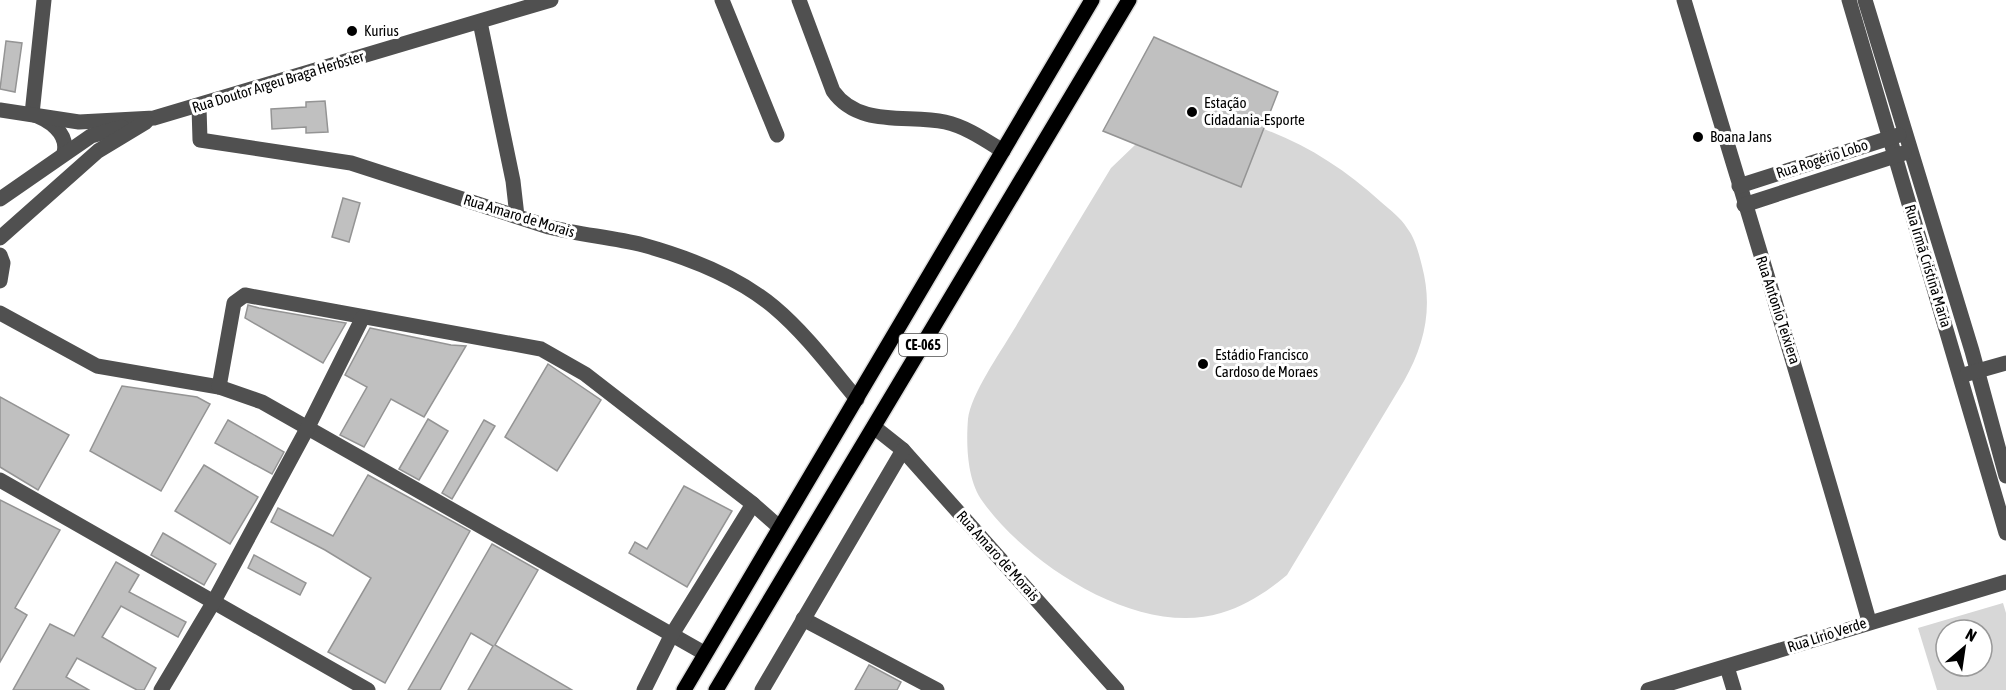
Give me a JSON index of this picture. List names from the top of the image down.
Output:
{
  "streets": {
    "main road": ["CE-065"],
    "street": [
      "Rua Doutor Argeu Braga Herbster",
      "Rua Rogério Lobo",
      "Rua Amaro de Morais",
      "Rua Irmã Cristina Maria",
      "Rua Antonio Teixiera",
      "Rua Lírio Verde"
    ]
  },
  "crossings": [
    ["Rua Doutor Argeu Braga Herbster", "Rua Amaro de Morais"],
    ["Rua Rogério Lobo", "Rua Irmã Cristina Maria"],
    ["Rua Rogério Lobo", "Rua Antonio Teixiera"],
    ["Rua Amaro de Morais", "CE-065"],
    ["Rua Antonio Teixiera", "Rua Lírio Verde"]
  ],
  "places": [
    "Kurius",
    "Estação Cidadania-Esporte",
    "Boana Jans",
    "Estádio Francisco Cardoso de Moraes"
  ],
  "north": "top right"
}
